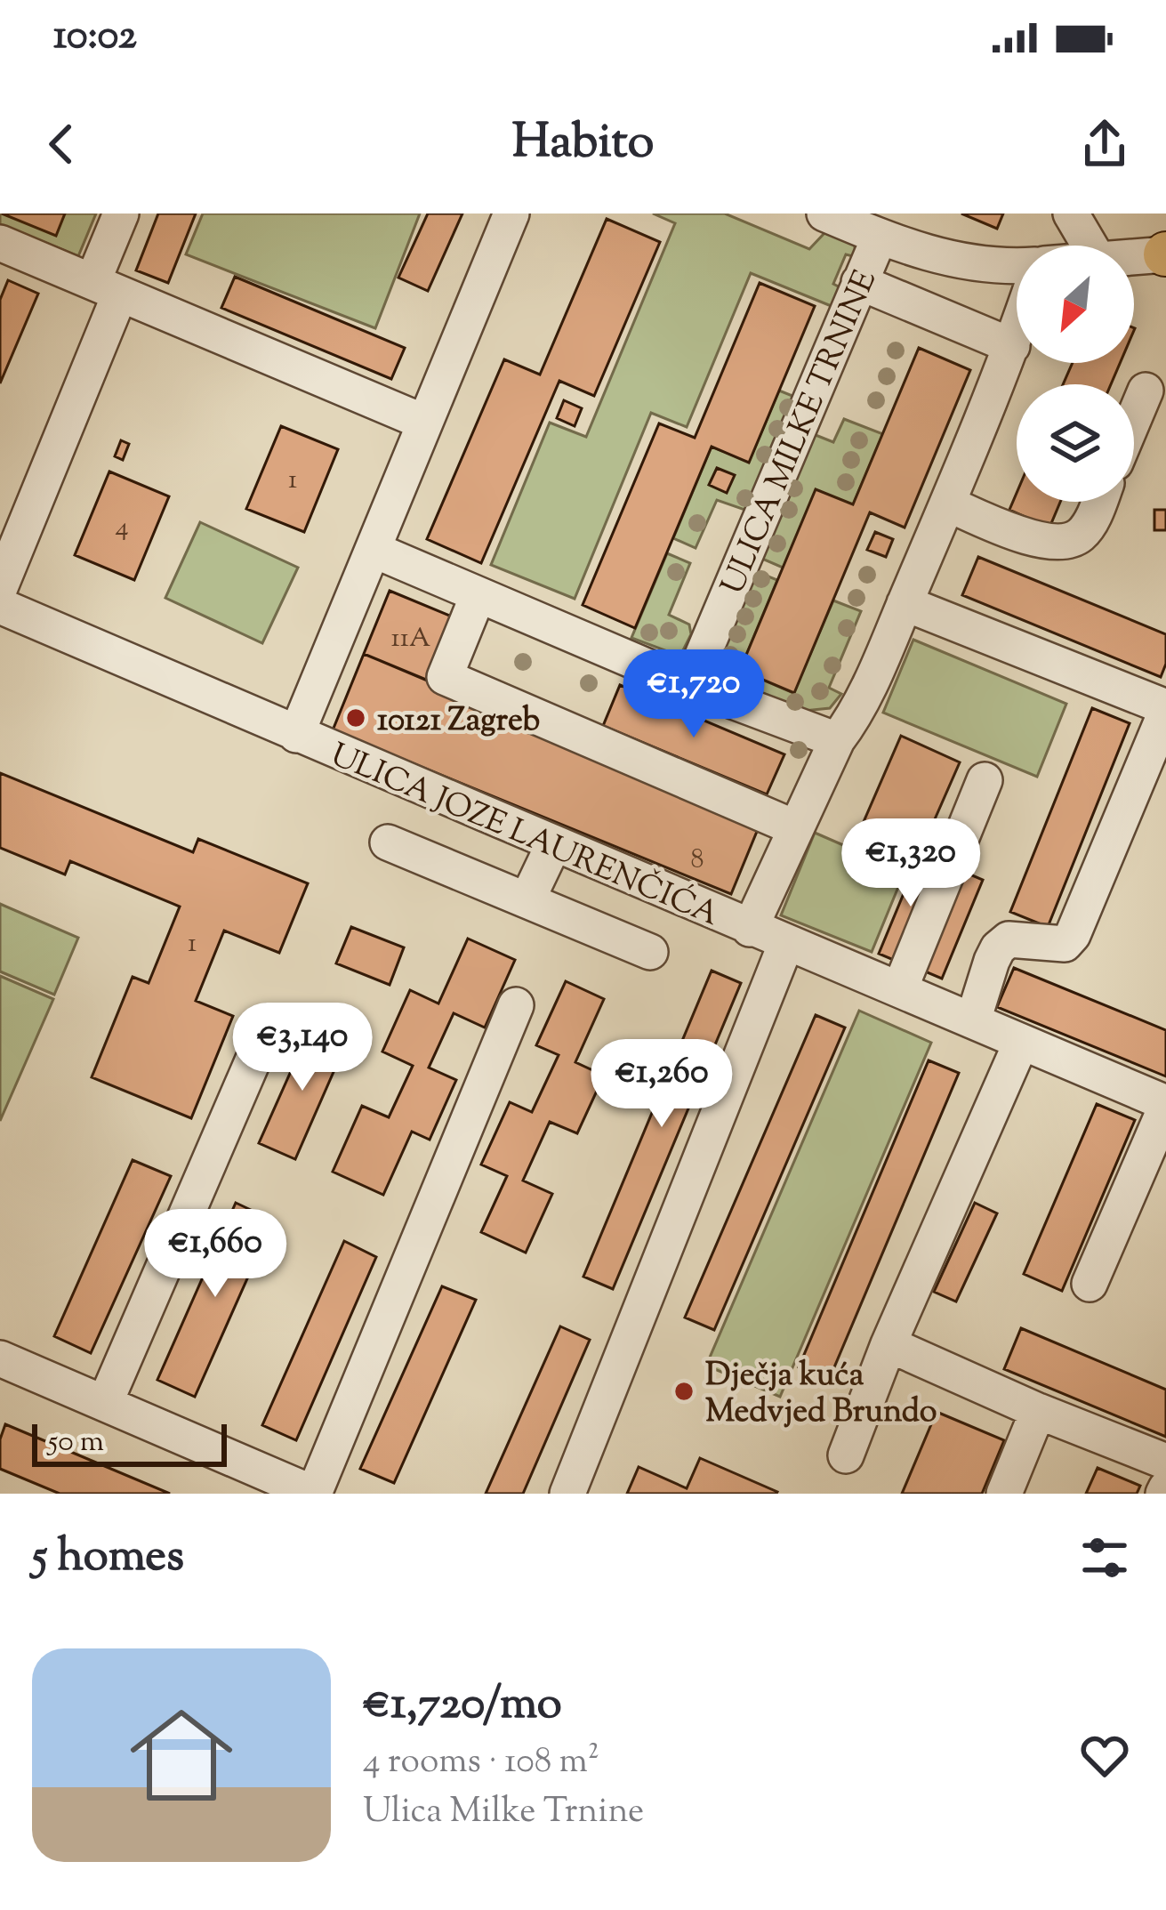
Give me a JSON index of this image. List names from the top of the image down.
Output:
{
  "streets": {
    "street": ["ULICA MILKE TRNINE", "ULICA JOZE LAURENČIĆA"]
  },
  "places": ["10121 Zagreb", "Dječja kuća Medvjed Brundo"],
  "house_numbers": [
    "1",
    "4",
    "11A",
    "8",
    "1"
  ],
  "scale_bar": "50 m",
  "north": "bottom left",
  "page": {
    "status": "10:02",
    "header": "Habito",
    "price": [
      "€1,720",
      "€1,320",
      "€3,140",
      "€1,260",
      "€1,660"
    ],
    "scale": "50 m",
    "heading": "5 homes",
    "list": [
      {
        "name": "€1,720/mo",
        "note": "4 rooms · 108 m² · Ulica Milke Trnine"
      }
    ]
  }
}
